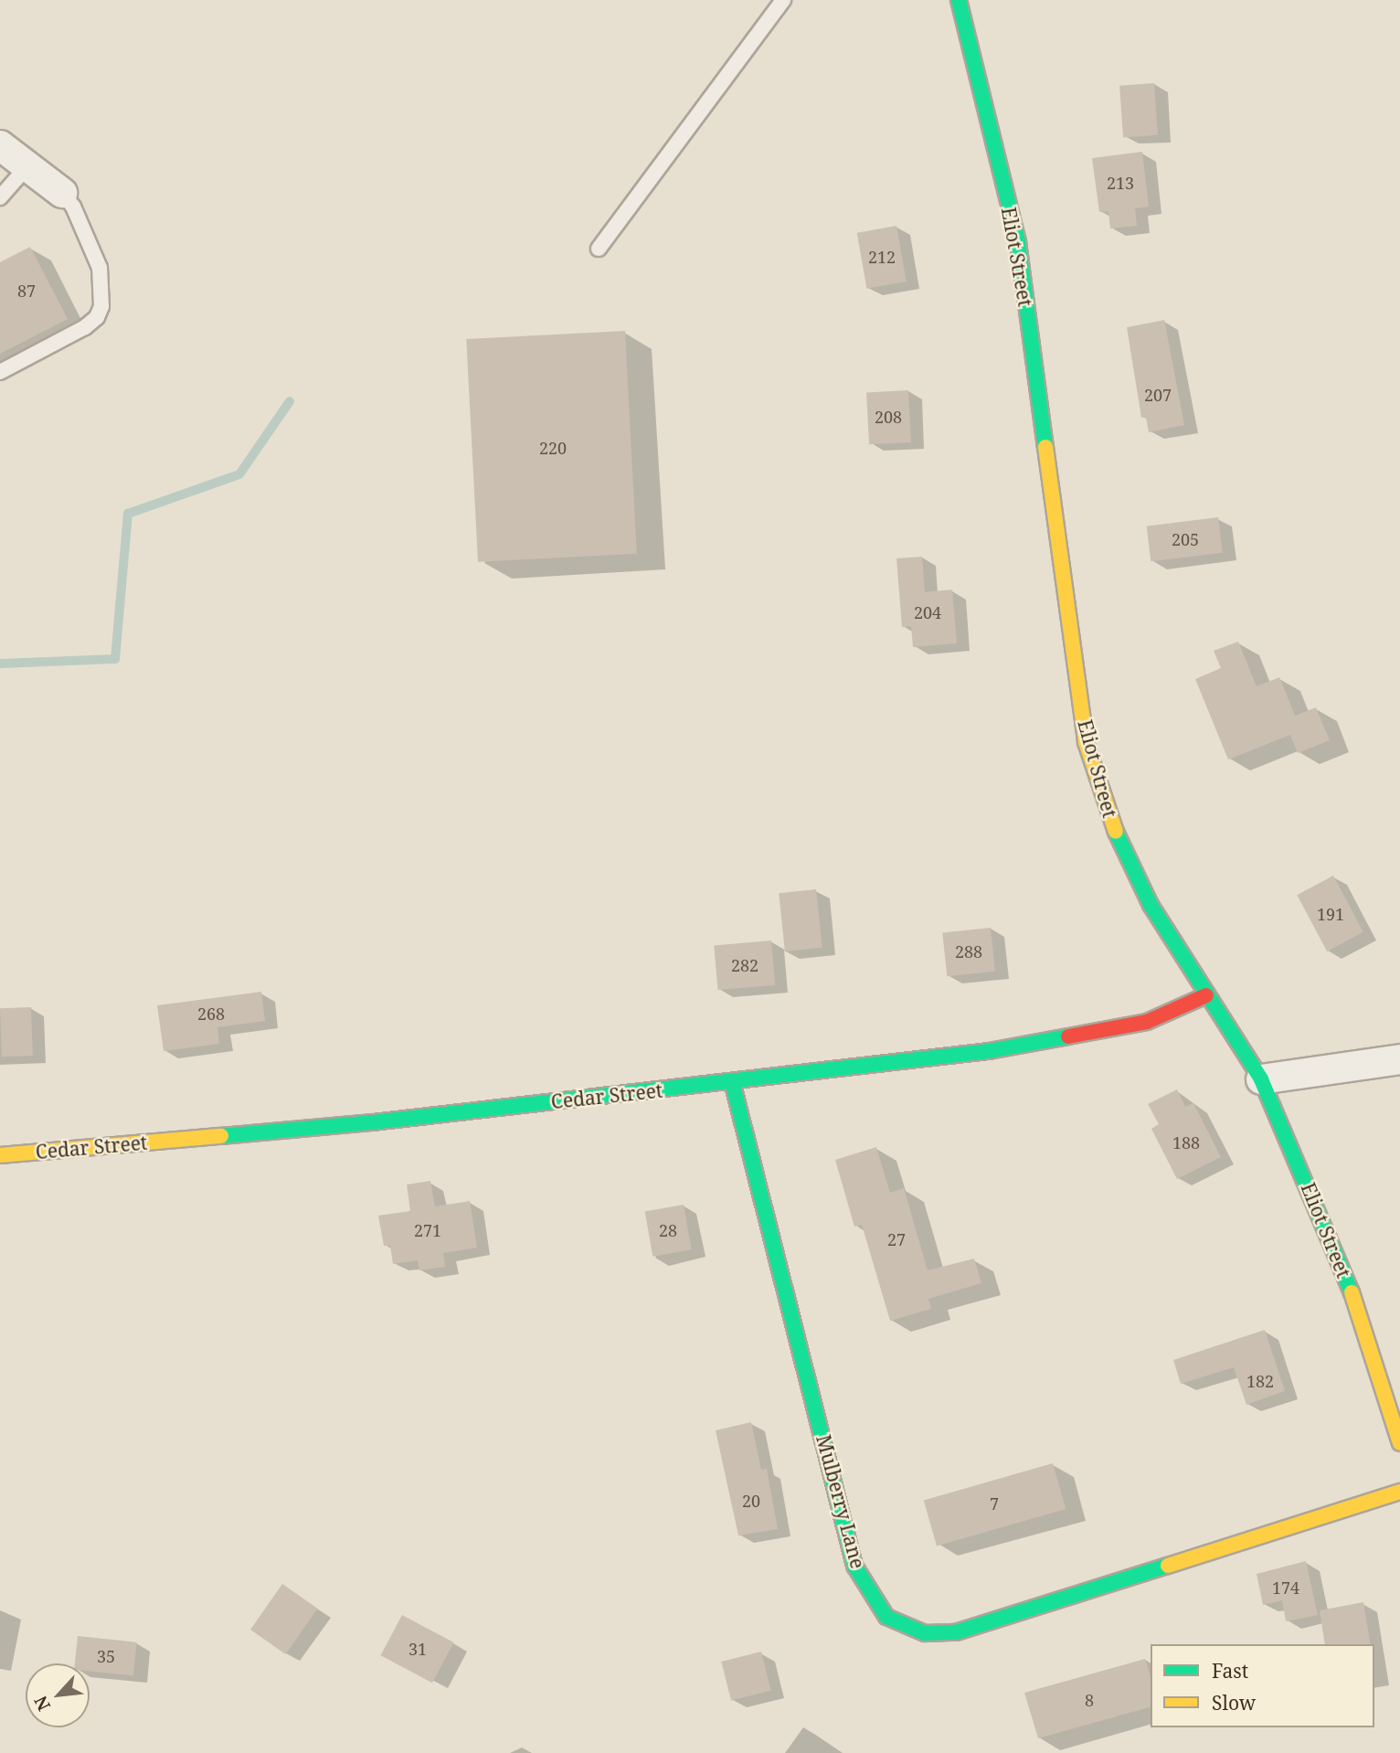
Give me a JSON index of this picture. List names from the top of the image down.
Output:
{
  "streets": {
    "street": ["Eliot Street", "Cedar Street", "Mulberry Lane"]
  },
  "crossings": [
    ["Eliot Street", "Cedar Street"],
    ["Cedar Street", "Mulberry Lane"]
  ],
  "house_numbers": [
    "213",
    "212",
    "87",
    "207",
    "208",
    "220",
    "205",
    "204",
    "191",
    "288",
    "282",
    "268",
    "188",
    "271",
    "28",
    "27",
    "182",
    "20",
    "7",
    "174",
    "31",
    "35",
    "8"
  ],
  "legend": ["Fast", "Slow"],
  "north": "bottom left"
}
